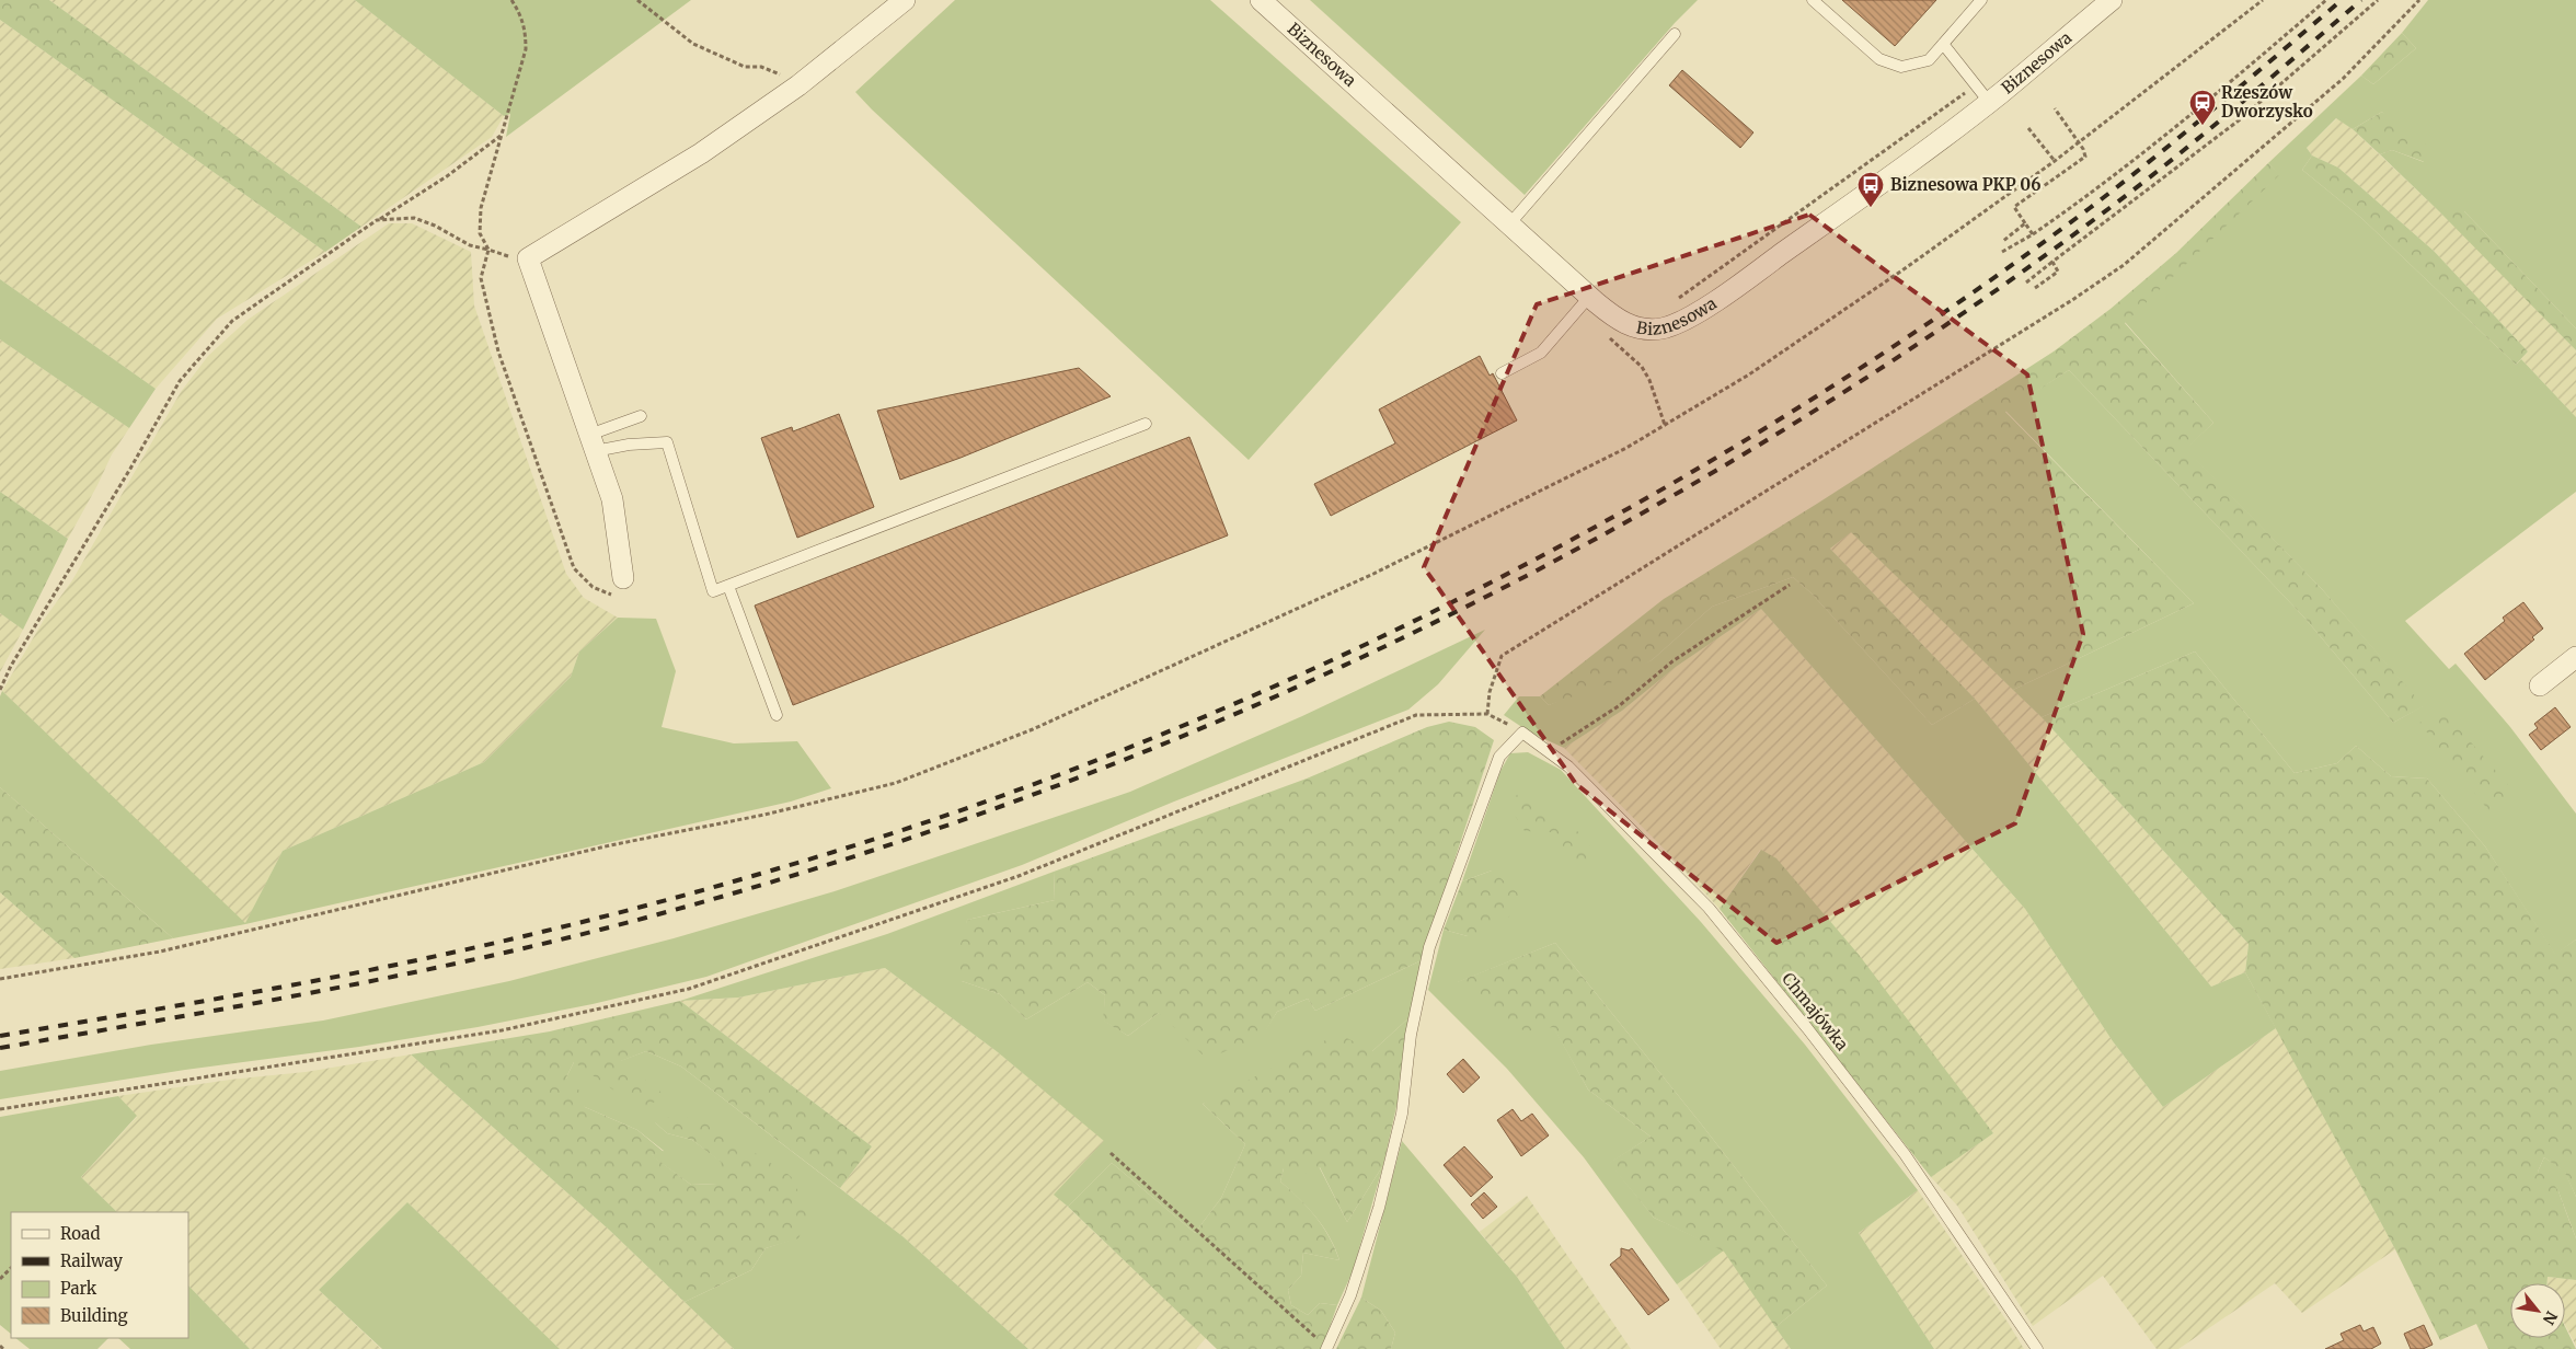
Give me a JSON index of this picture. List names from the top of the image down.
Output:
{
  "streets": {
    "street": ["Biznesowa"],
    "lane": ["Chmajówka"]
  },
  "places": {
    "station": ["Rzeszów Dworzysko"],
    "bus stop": ["Biznesowa PKP 06"]
  },
  "legend": [
    "Road",
    "Railway",
    "Park",
    "Building"
  ],
  "north": "bottom right"
}
